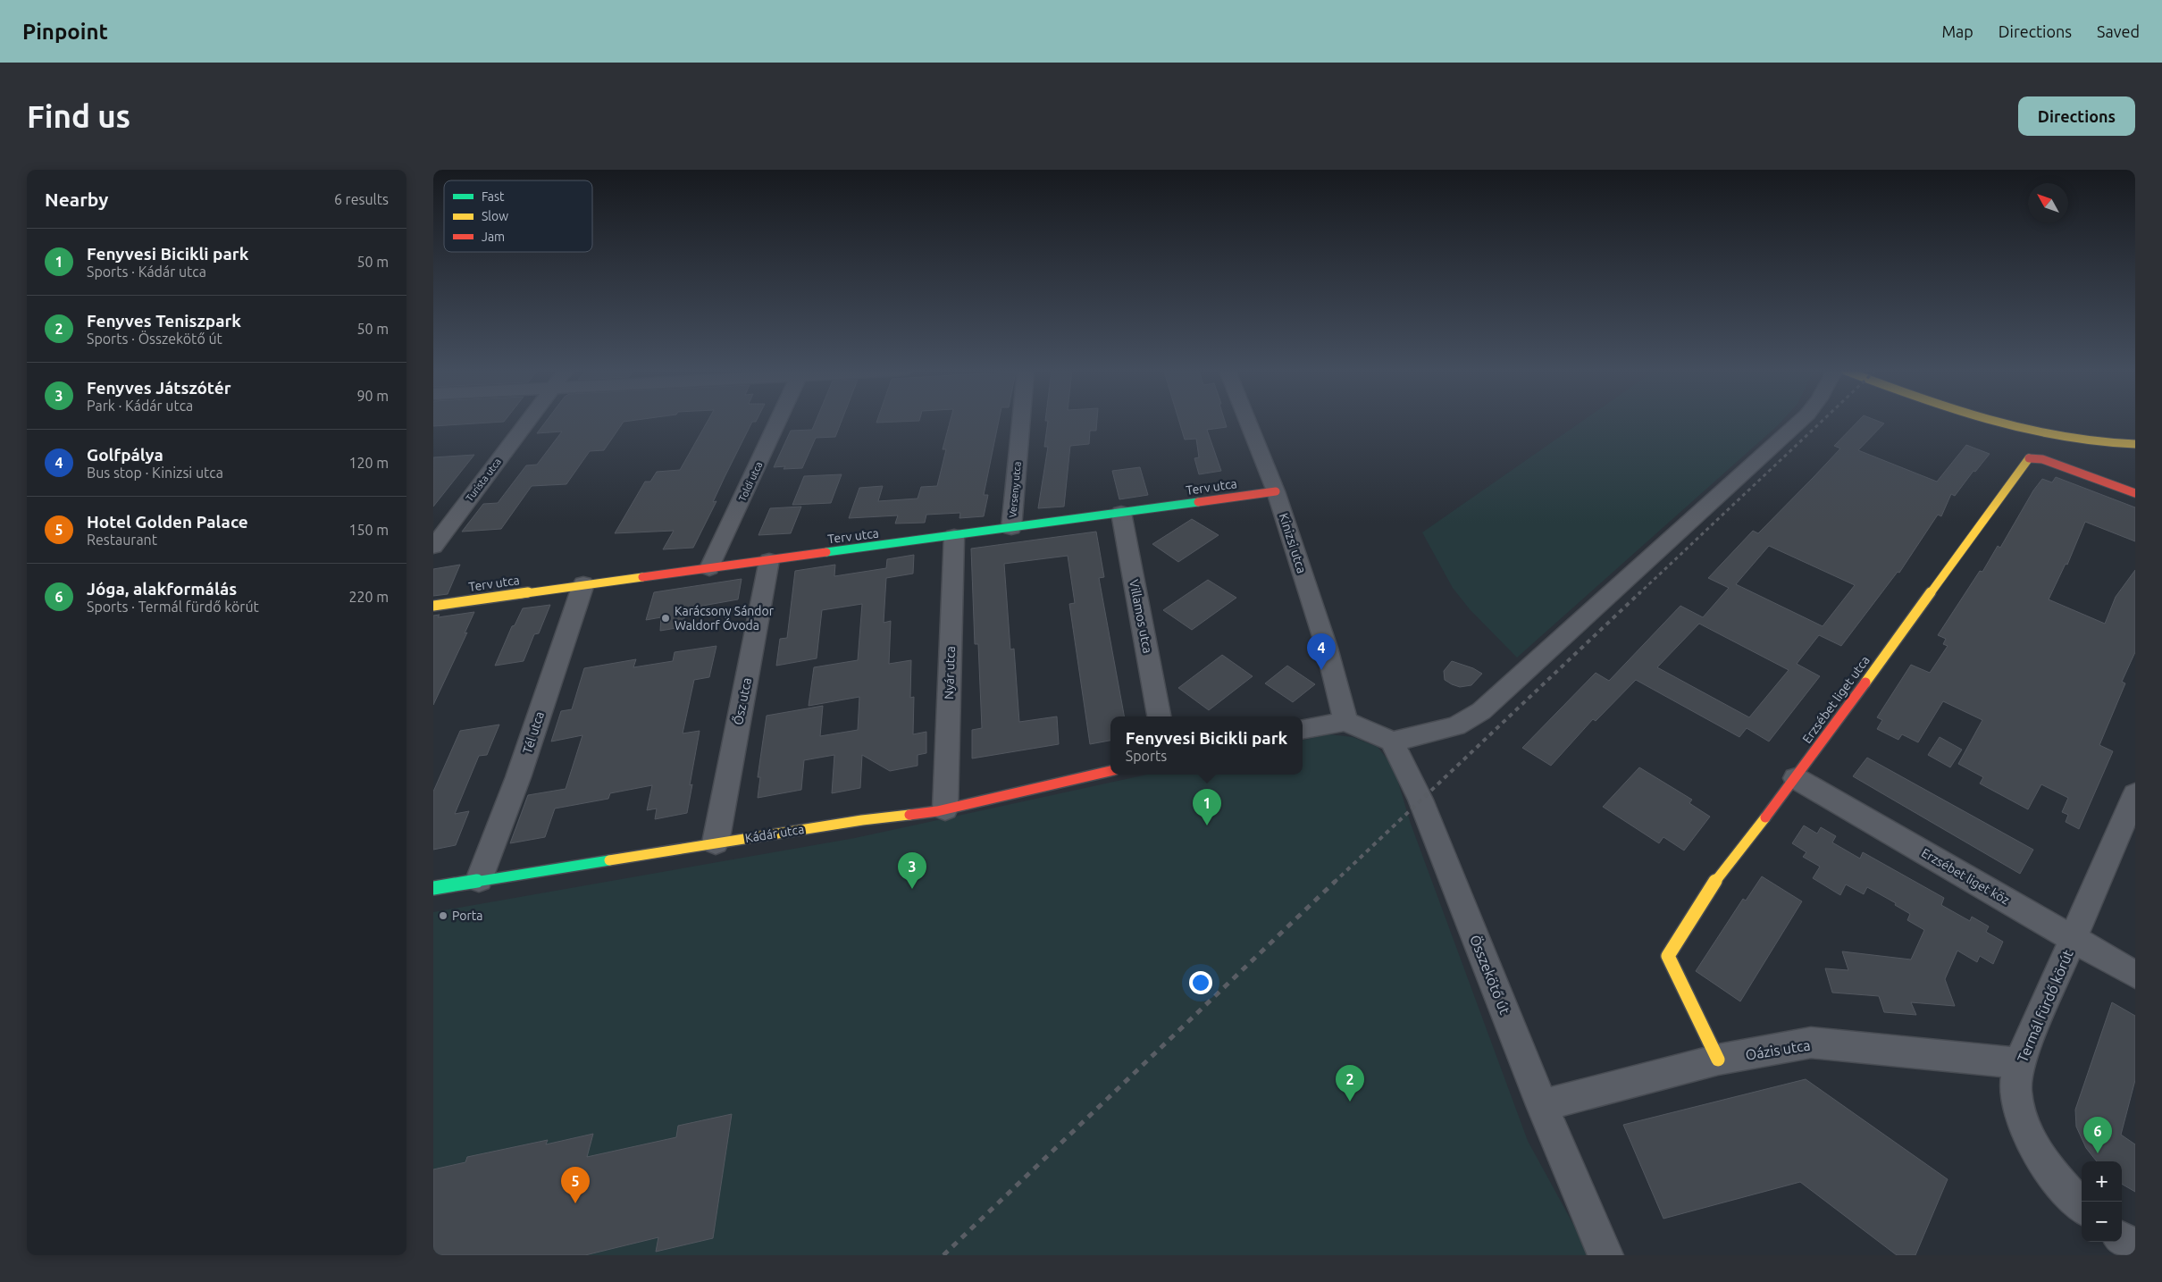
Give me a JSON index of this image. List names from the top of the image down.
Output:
{
  "streets": {
    "street": [
      "Turista utca",
      "Toldi utca",
      "Terv utca",
      "Verseny utca",
      "Kinizsi utca",
      "Villamos utca",
      "Nyár utca",
      "Erzsébet liget utca",
      "Ősz utca",
      "Tél utca",
      "Kádár utca",
      "Erzsébet liget köz",
      "Összekötő út",
      "Termál fürdő körút",
      "Oázis utca"
    ]
  },
  "crossings": [
    ["Toldi utca", "Terv utca"],
    ["Terv utca", "Verseny utca"],
    ["Terv utca", "Kinizsi utca"],
    ["Terv utca", "Villamos utca"],
    ["Terv utca", "Nyár utca"],
    ["Terv utca", "Ősz utca"],
    ["Terv utca", "Tél utca"],
    ["Nyár utca", "Kádár utca"],
    ["Erzsébet liget utca", "Erzsébet liget köz"],
    ["Erzsébet liget utca", "Oázis utca"],
    ["Ősz utca", "Kádár utca"],
    ["Tél utca", "Kádár utca"],
    ["Erzsébet liget köz", "Termál fürdő körút"],
    ["Összekötő út", "Oázis utca"],
    ["Termál fürdő körút", "Oázis utca"]
  ],
  "places": ["Karácsony Sándor Waldorf Óvoda", "Porta"],
  "legend": ["Fast", "Slow", "Jam"],
  "north": "top left",
  "page": {
    "header": "Pinpoint",
    "nav": ["Map", "Directions", "Saved"],
    "buttons": "Directions",
    "title": "Find us",
    "heading": ["Nearby", "6 results"],
    "list": [
      {
        "mark": "1",
        "name": "Fenyvesi Bicikli park",
        "note": "Sports · Kádár utca",
        "value": "50 m"
      },
      {
        "mark": "2",
        "name": "Fenyves Teniszpark",
        "note": "Sports · Összekötő út",
        "value": "50 m"
      },
      {
        "mark": "3",
        "name": "Fenyves Játszótér",
        "note": "Park · Kádár utca",
        "value": "90 m"
      },
      {
        "mark": "4",
        "name": "Golfpálya",
        "note": "Bus stop · Kinizsi utca",
        "value": "120 m"
      },
      {
        "mark": "5",
        "name": "Hotel Golden Palace",
        "note": "Restaurant",
        "value": "150 m"
      },
      {
        "mark": "6",
        "name": "Jóga, alakformálás",
        "note": "Sports · Termál fürdő körút",
        "value": "220 m"
      }
    ],
    "pins": [
      "4",
      "1",
      "3",
      "2",
      "6",
      "5"
    ],
    "popup": ["Fenyvesi Bicikli park", "Sports"],
    "map_buttons": ["+", "−"]
  }
}
